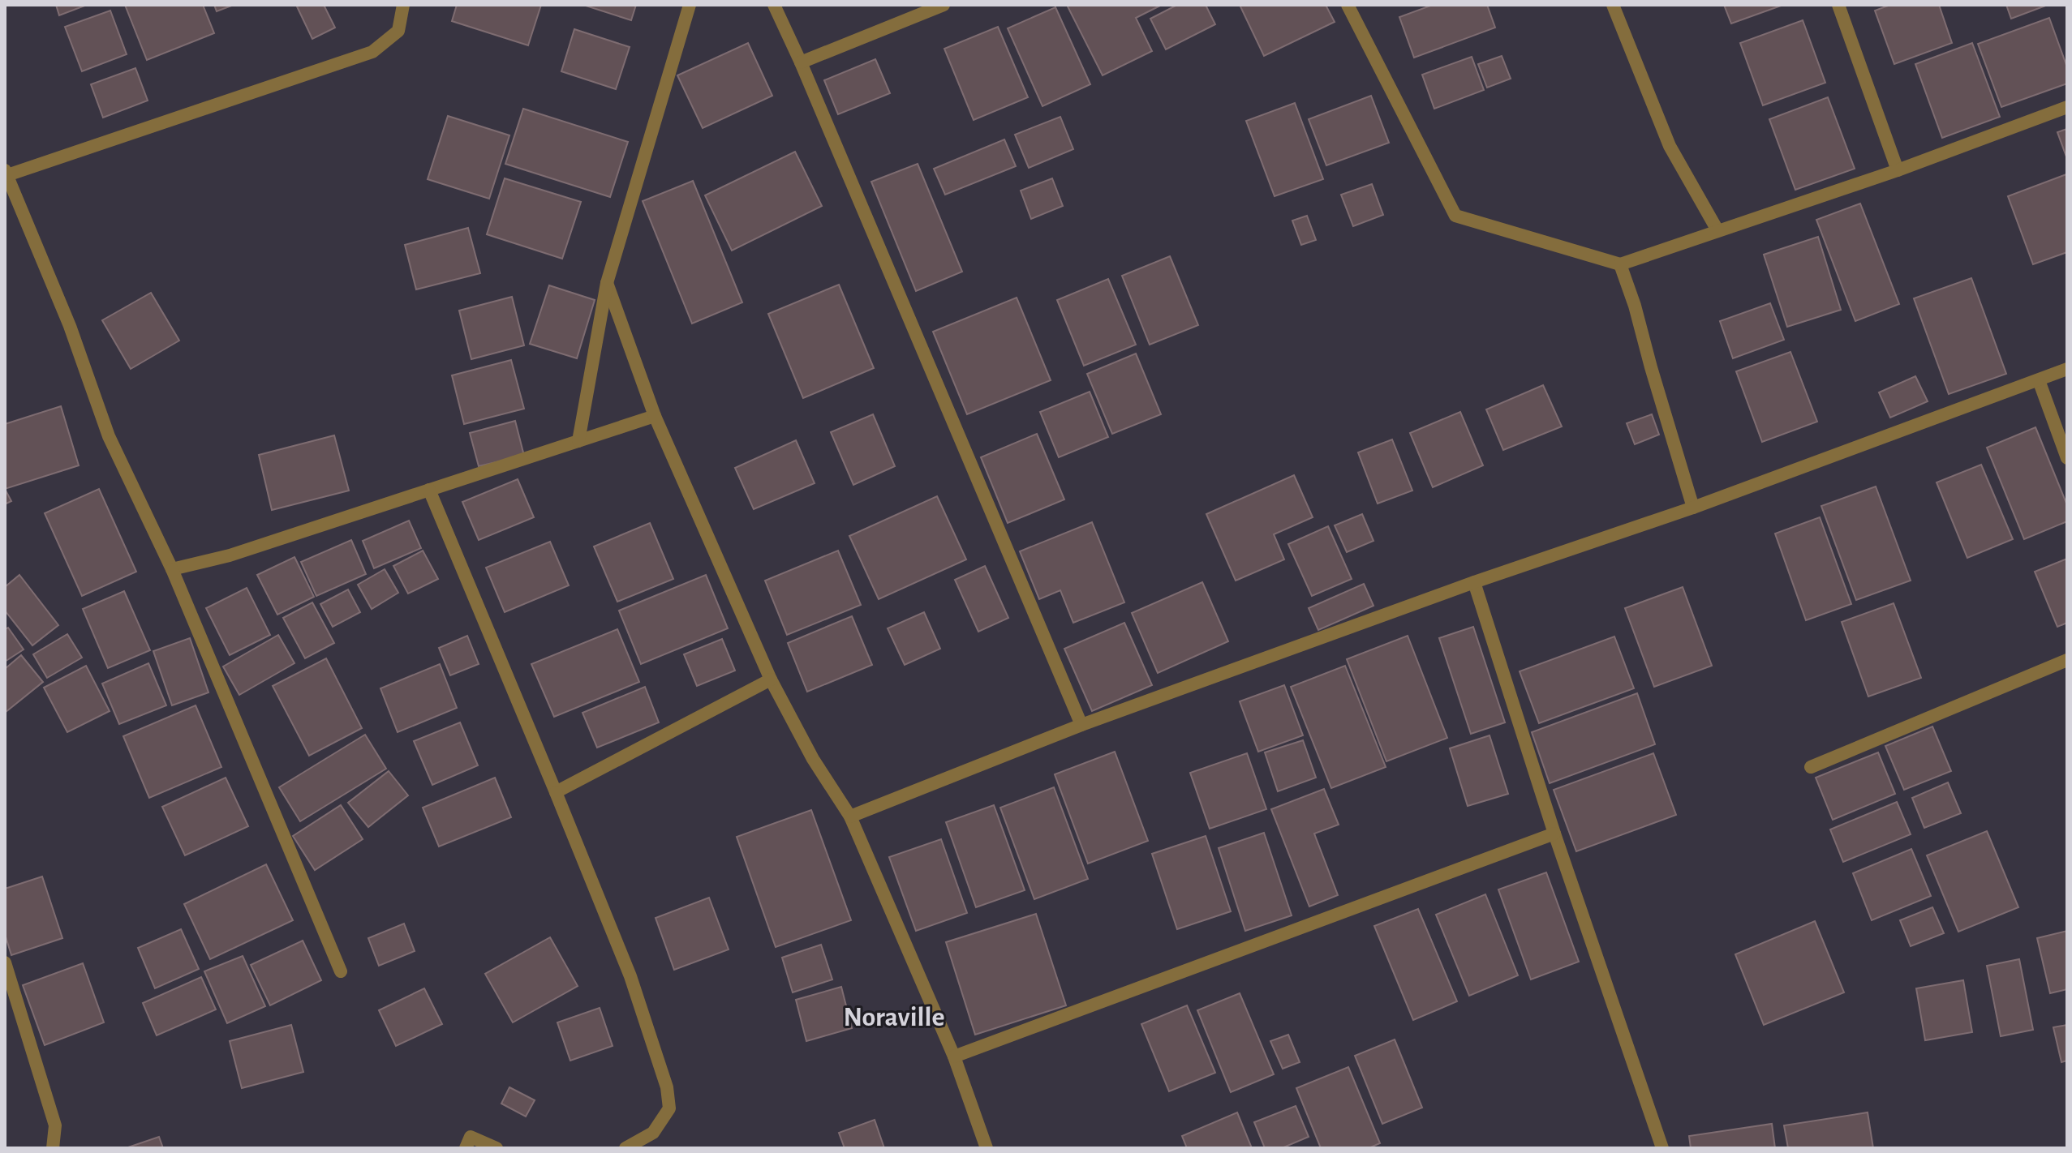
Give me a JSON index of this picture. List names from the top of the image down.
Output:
{
  "districts": ["Noraville"]
}
